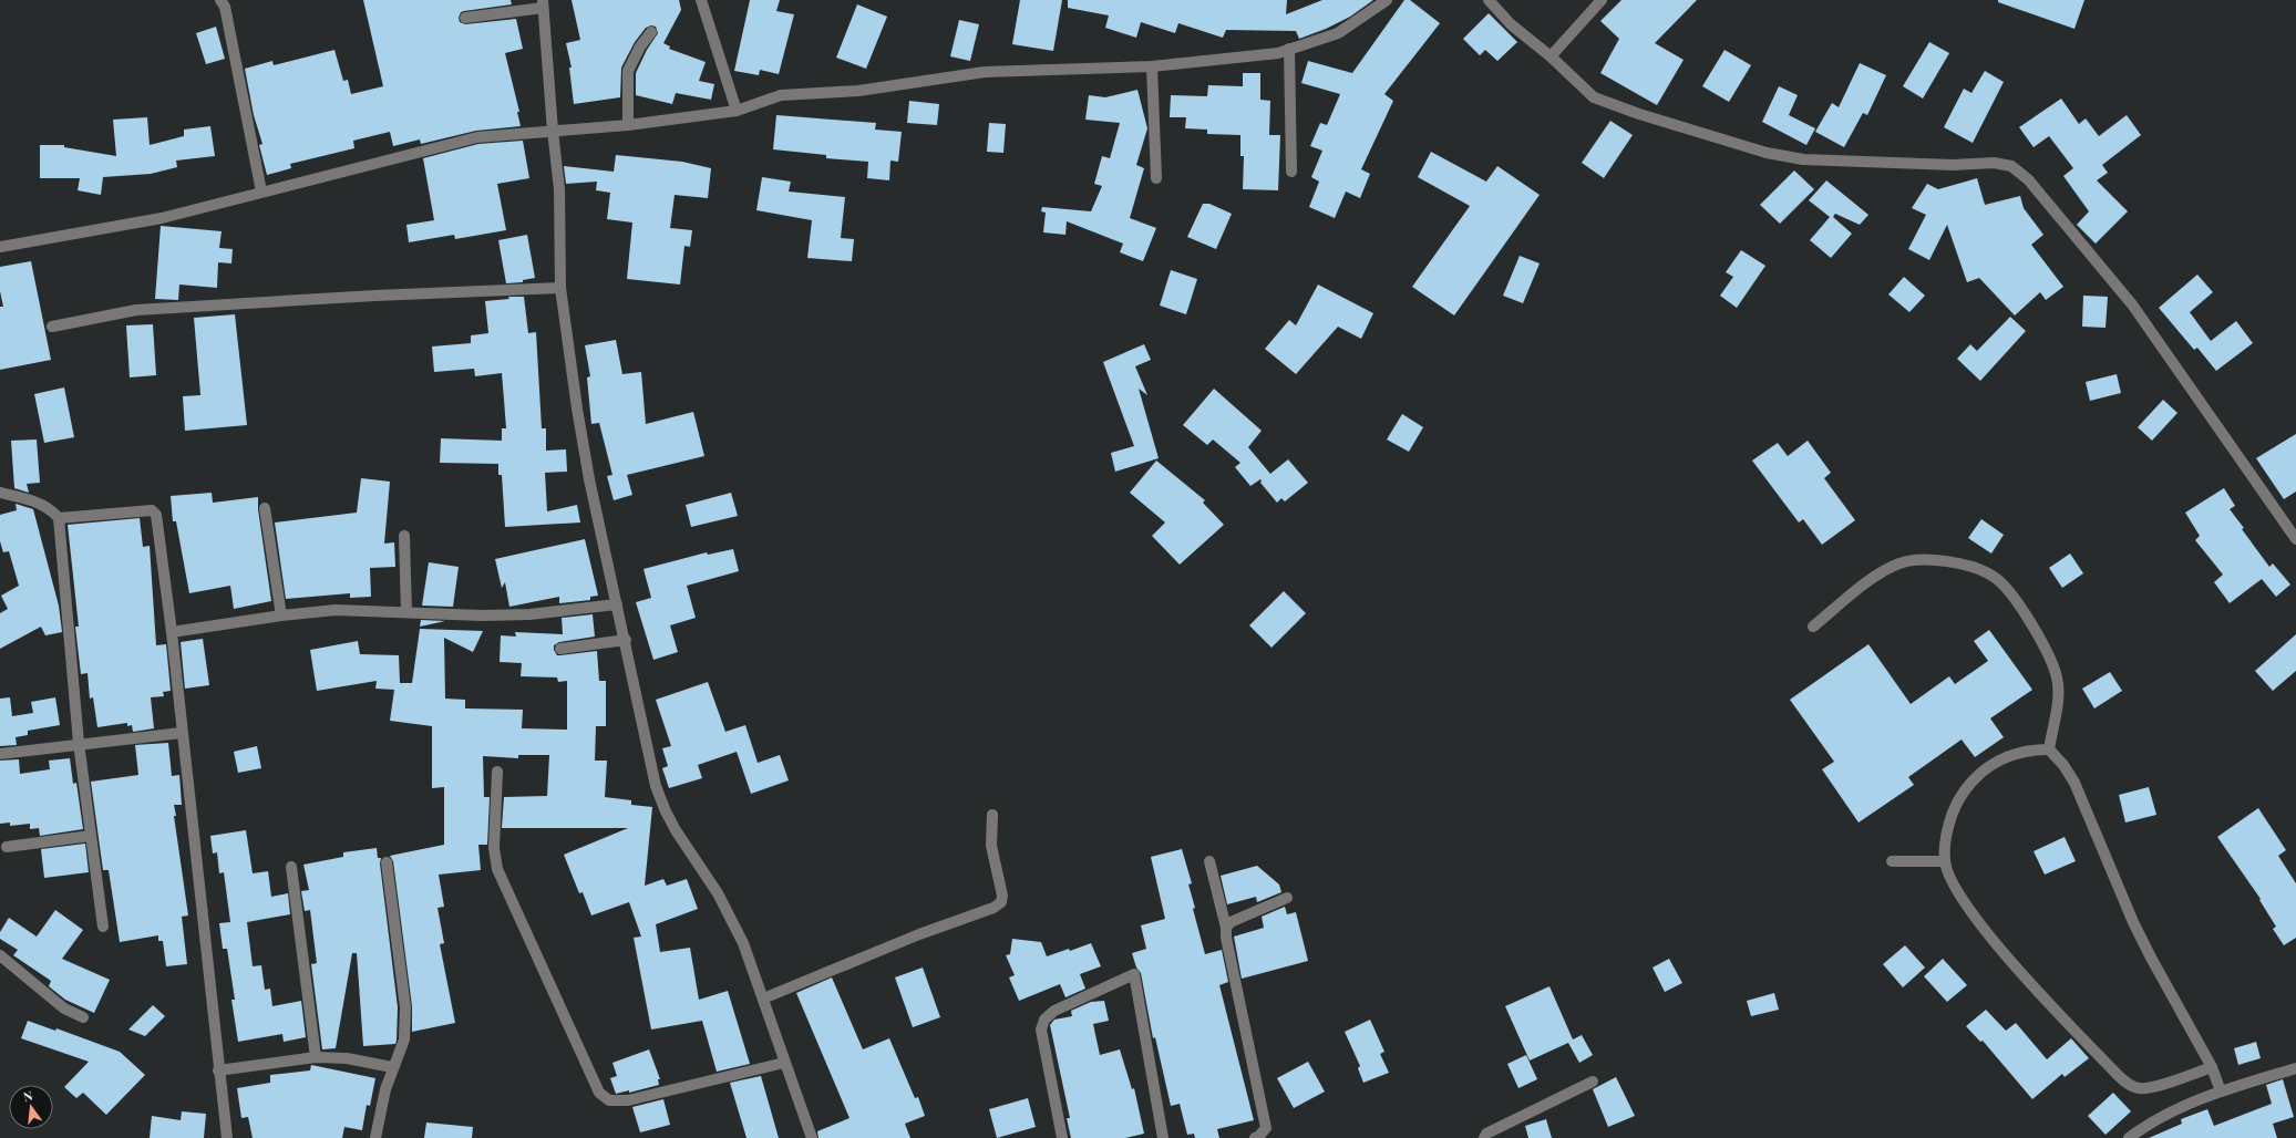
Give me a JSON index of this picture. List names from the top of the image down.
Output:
{
  "north": "top"
}
